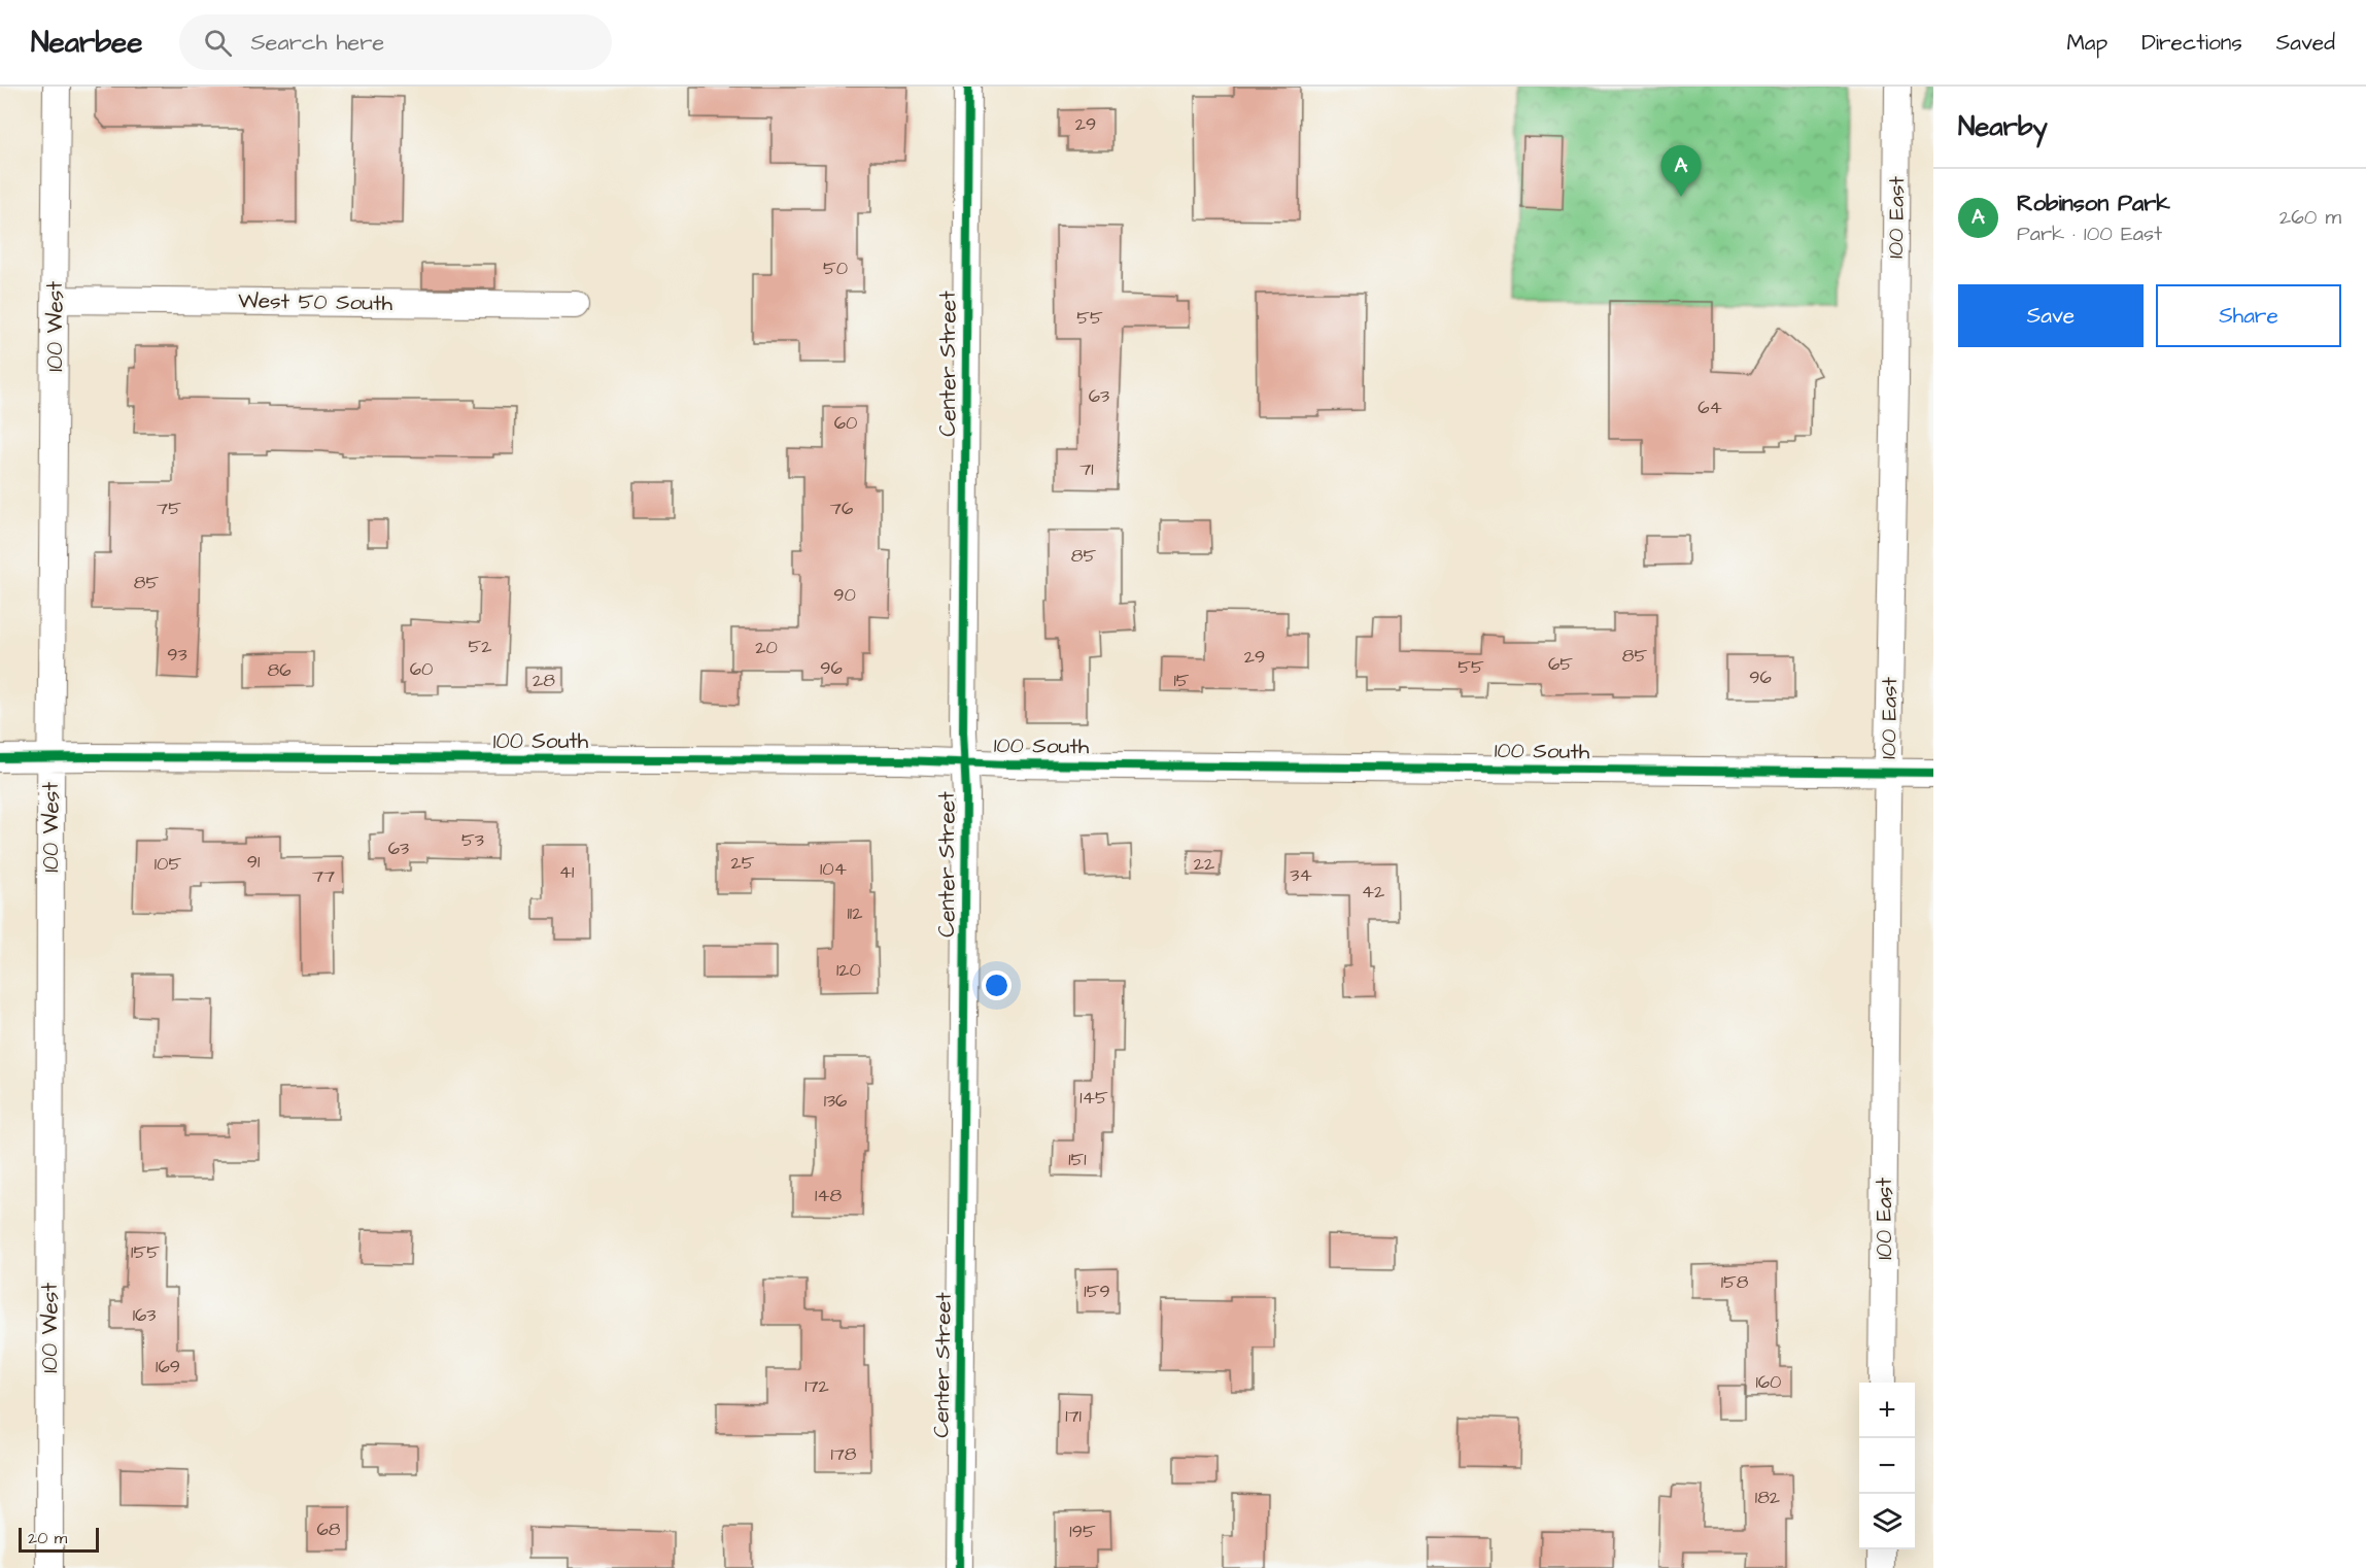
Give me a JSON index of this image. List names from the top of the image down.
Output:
{
  "streets": {
    "street": [
      "100 East",
      "West 50 South",
      "100 West",
      "Center Street",
      "100 South"
    ]
  },
  "crossings": [
    ["100 East", "100 South"],
    ["West 50 South", "100 West"],
    ["100 West", "100 South"],
    ["Center Street", "100 South"]
  ],
  "house_numbers": [
    "29",
    "50",
    "55",
    "63",
    "64",
    "60",
    "71",
    "75",
    "76",
    "85",
    "85",
    "90",
    "52",
    "20",
    "93",
    "85",
    "29",
    "65",
    "55",
    "96",
    "60",
    "86",
    "96",
    "28",
    "15",
    "53",
    "63",
    "91",
    "25",
    "105",
    "22",
    "104",
    "41",
    "34",
    "77",
    "42",
    "112",
    "120",
    "145",
    "136",
    "151",
    "148",
    "155",
    "158",
    "159",
    "163",
    "169",
    "160",
    "172",
    "171",
    "178",
    "182",
    "68",
    "195"
  ],
  "scale_bar": "20 m",
  "page": {
    "header": "Nearbee",
    "search": "Search here",
    "nav": ["Map", "Directions", "Saved"],
    "heading": "Nearby",
    "pins": "A",
    "list": [
      {
        "mark": "A",
        "name": "Robinson Park",
        "note": "Park · 100 East",
        "value": "260 m"
      }
    ],
    "buttons": ["Save", "Share"],
    "map_buttons": ["+", "−"],
    "scale": "20 m"
  }
}
